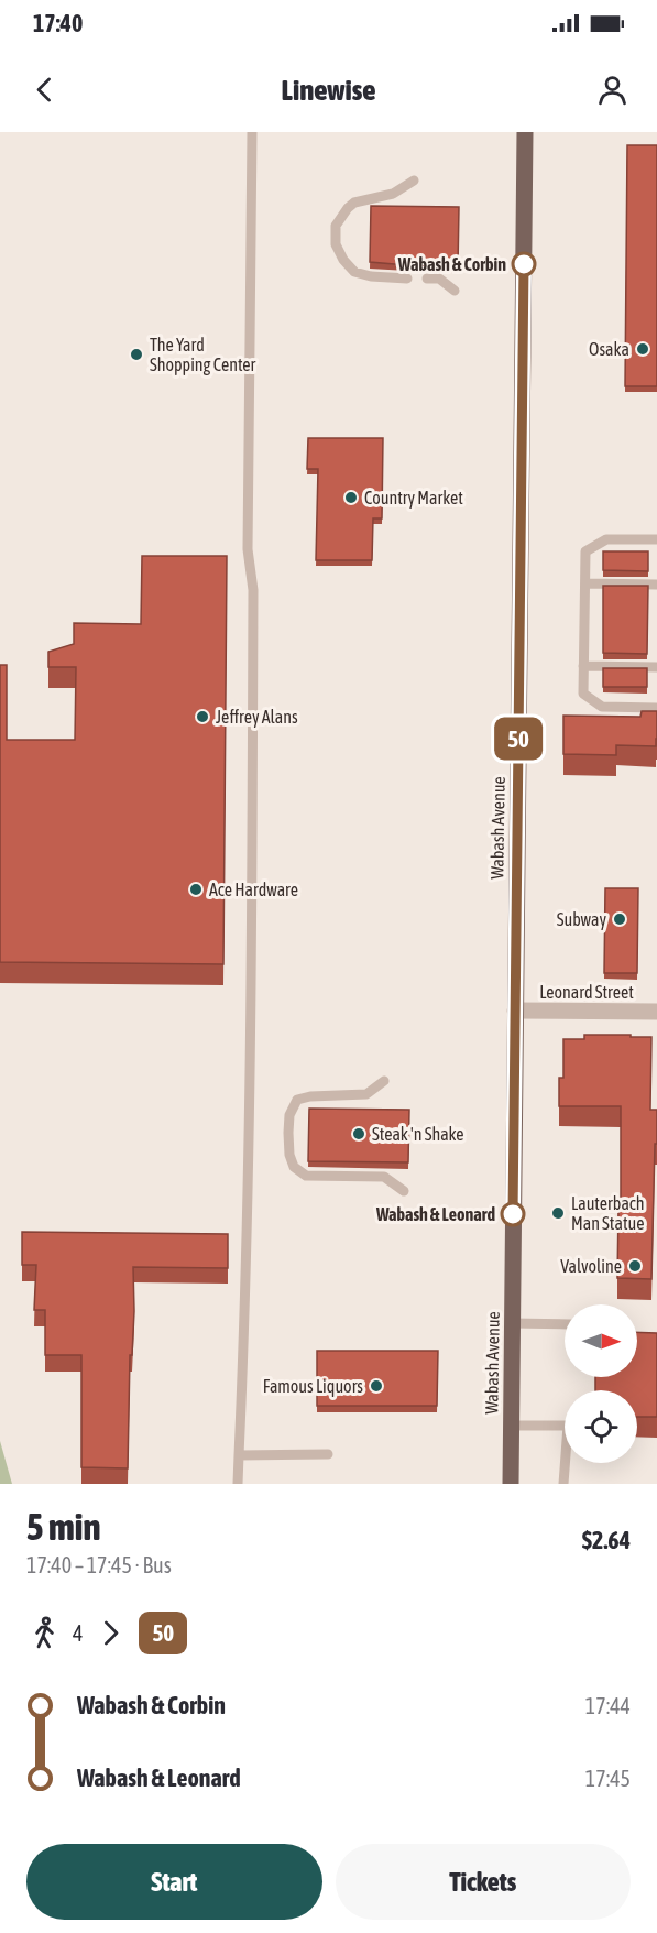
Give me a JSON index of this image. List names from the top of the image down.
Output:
{
  "streets": {
    "main road": ["Wabash Avenue"],
    "street": ["Leonard Street"]
  },
  "crossings": [
    ["Wabash Avenue", "Leonard Street"]
  ],
  "places": [
    "Wabash & Corbin",
    "Osaka",
    "The Yard Shopping Center",
    "Country Market",
    "Jeffrey Alans",
    "Ace Hardware",
    "Subway",
    "Steak 'n Shake",
    "Lauterbach Man Statue",
    "Wabash & Leonard",
    "Valvoline",
    "Famous Liquors"
  ],
  "lines": ["bus line 50"],
  "north": "right",
  "page": {
    "status": "17:40",
    "header": "Linewise",
    "on_map": "50",
    "heading": ["5 min", "17:40 – 17:45 · Bus", "$2.64"],
    "legs": ["4", "50"],
    "list": [
      {
        "name": "Wabash & Corbin",
        "value": "17:44"
      },
      {
        "name": "Wabash & Leonard",
        "value": "17:45"
      }
    ],
    "buttons": ["Start", "Tickets"]
  }
}
